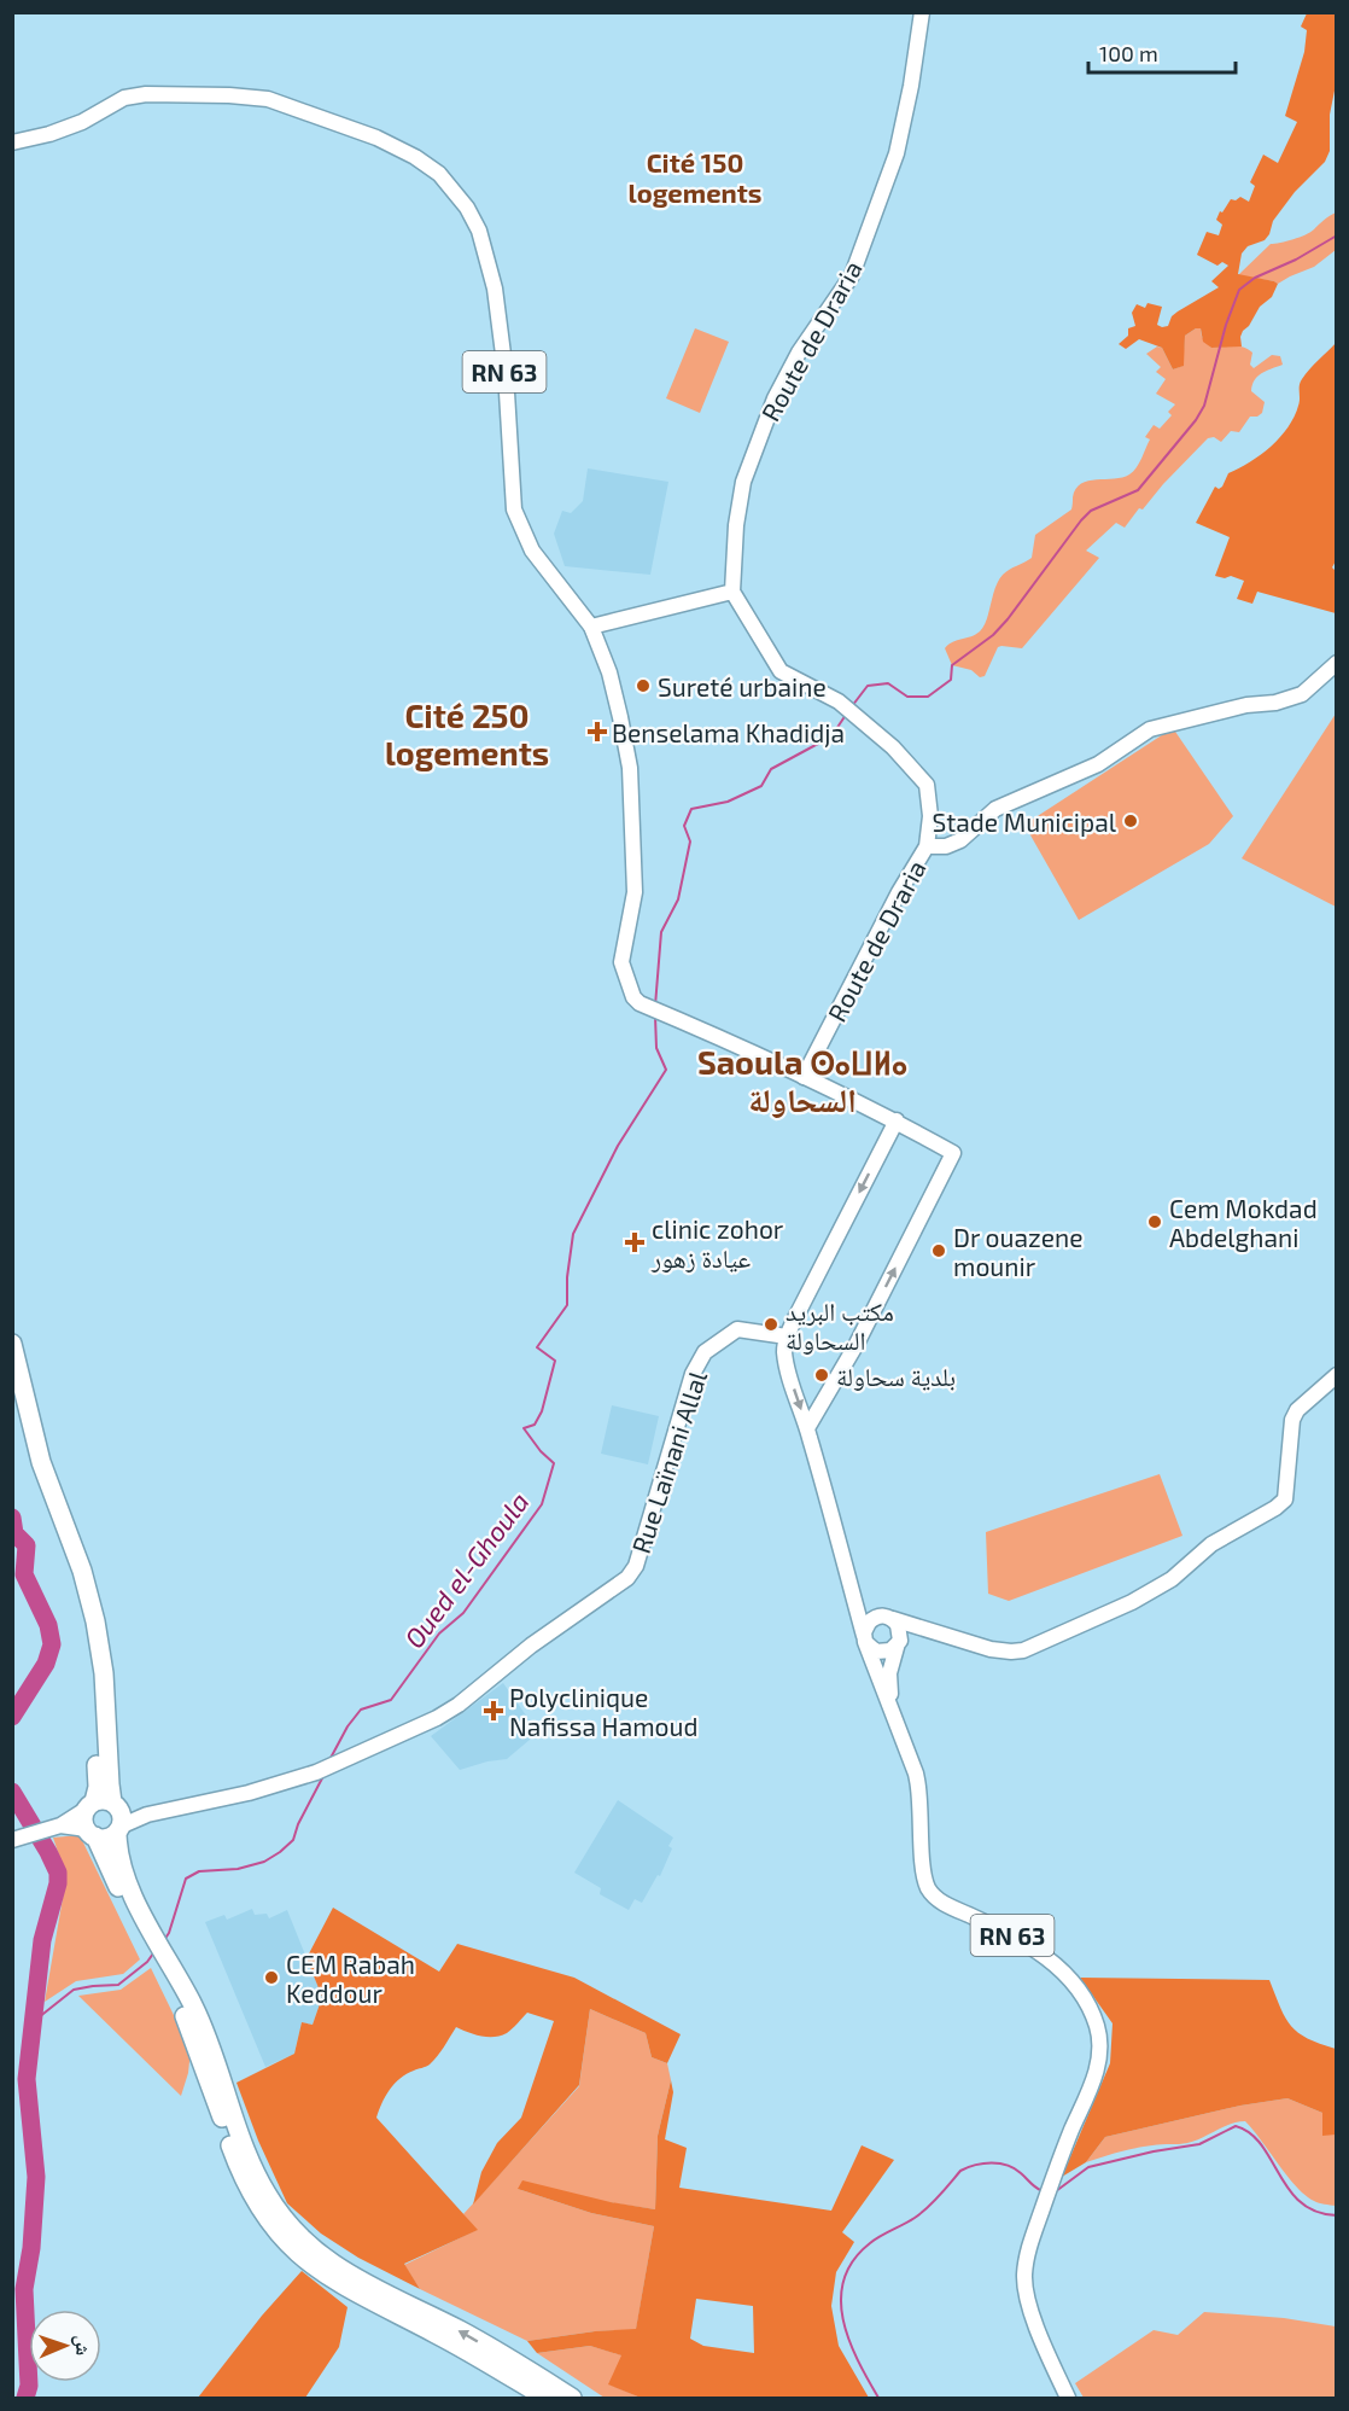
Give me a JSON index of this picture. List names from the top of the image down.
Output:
{
  "streets": {
    "main road": ["Route de Draria", "RN 63", "Rue Laïnani Allal"]
  },
  "crossings": [
    ["Route de Draria", "RN 63"]
  ],
  "districts": ["Cité 150 logements", "Cité 250 logements", "Saoula ⵙⴰⵡⵍⴰ السحاولة"],
  "water": ["Oued el-Ghoula"],
  "places": {
    "other": [
      "Sureté urbaine",
      "Stade Municipal",
      "Cem Mokdad Abdelghani",
      "Dr ouazene mounir",
      "مكتب البريد السحاولة",
      "بلدية سحاولة",
      "CEM Rabah Keddour"
    ],
    "health": ["Benselama Khadidja", "clinic zohor عيادة زهور", "Polyclinique Nafissa Hamoud"]
  },
  "scale_bar": "100 m",
  "north": "right"
}
